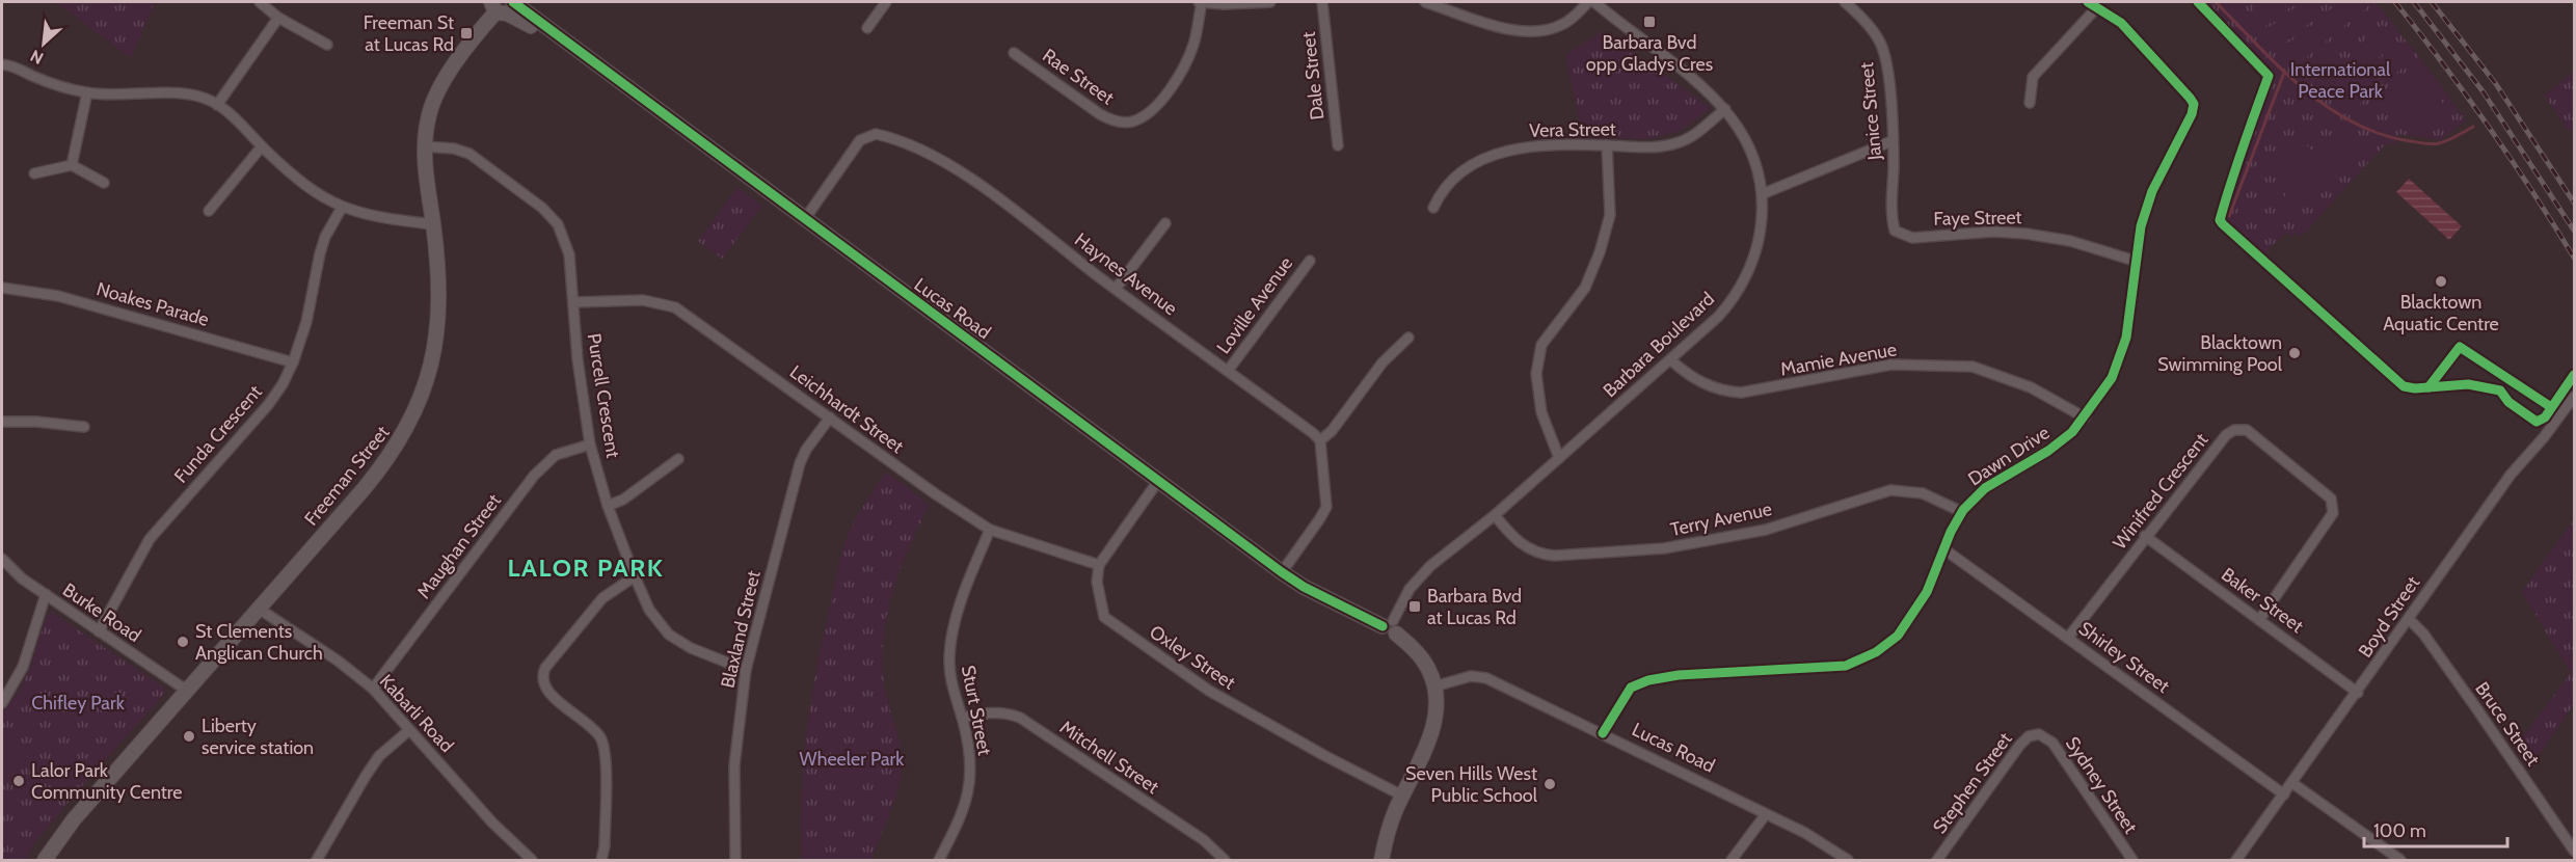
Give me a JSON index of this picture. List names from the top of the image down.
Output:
{
  "streets": {
    "street": [
      "Dale Street",
      "Rae Street",
      "Janice Street",
      "Vera Street",
      "Faye Street",
      "Haynes Avenue",
      "Noakes Parade",
      "Loville Avenue",
      "Lucas Road",
      "Barbara Boulevard",
      "Mamie Avenue",
      "Purcell Crescent",
      "Leichhardt Street",
      "Funda Crescent",
      "Dawn Drive",
      "Freeman Street",
      "Winifred Crescent",
      "Terry Avenue",
      "Maughan Street",
      "Baker Street",
      "Burke Road",
      "Boyd Street",
      "Blaxland Street",
      "Oxley Street",
      "Shirley Street",
      "Sturt Street",
      "Kabarli Road",
      "Bruce Street",
      "Mitchell Street",
      "Stephen Street",
      "Sydney Street"
    ]
  },
  "crossings": [
    ["Janice Street", "Faye Street"],
    ["Vera Street", "Barbara Boulevard"],
    ["Faye Street", "Dawn Drive"],
    ["Haynes Avenue", "Loville Avenue"],
    ["Haynes Avenue", "Lucas Road"],
    ["Noakes Parade", "Funda Crescent"],
    ["Lucas Road", "Barbara Boulevard"],
    ["Lucas Road", "Dawn Drive"],
    ["Lucas Road", "Freeman Street"],
    ["Barbara Boulevard", "Mamie Avenue"],
    ["Barbara Boulevard", "Terry Avenue"],
    ["Mamie Avenue", "Dawn Drive"],
    ["Purcell Crescent", "Leichhardt Street"],
    ["Purcell Crescent", "Freeman Street"],
    ["Purcell Crescent", "Maughan Street"],
    ["Purcell Crescent", "Blaxland Street"],
    ["Leichhardt Street", "Blaxland Street"],
    ["Leichhardt Street", "Oxley Street"],
    ["Leichhardt Street", "Sturt Street"],
    ["Funda Crescent", "Burke Road"],
    ["Dawn Drive", "Terry Avenue"],
    ["Dawn Drive", "Shirley Street"],
    ["Freeman Street", "Burke Road"],
    ["Freeman Street", "Kabarli Road"],
    ["Winifred Crescent", "Baker Street"],
    ["Winifred Crescent", "Shirley Street"],
    ["Maughan Street", "Kabarli Road"],
    ["Baker Street", "Boyd Street"],
    ["Boyd Street", "Shirley Street"],
    ["Boyd Street", "Bruce Street"],
    ["Sturt Street", "Mitchell Street"],
    ["Stephen Street", "Sydney Street"]
  ],
  "districts": ["LALOR PARK"],
  "parks": ["International Peace Park", "Chifley Park", "Wheeler Park"],
  "places": {
    "transit": ["Barbara Bvd opp Gladys Cres", "Freeman St at Lucas Rd", "Barbara Bvd at Lucas Rd"],
    "other": [
      "Blacktown Aquatic Centre",
      "Blacktown Swimming Pool",
      "St Clements Anglican Church",
      "Liberty service station",
      "Lalor Park Community Centre",
      "Seven Hills West Public School"
    ]
  },
  "scale_bar": "100 m",
  "north": "bottom left"
}
